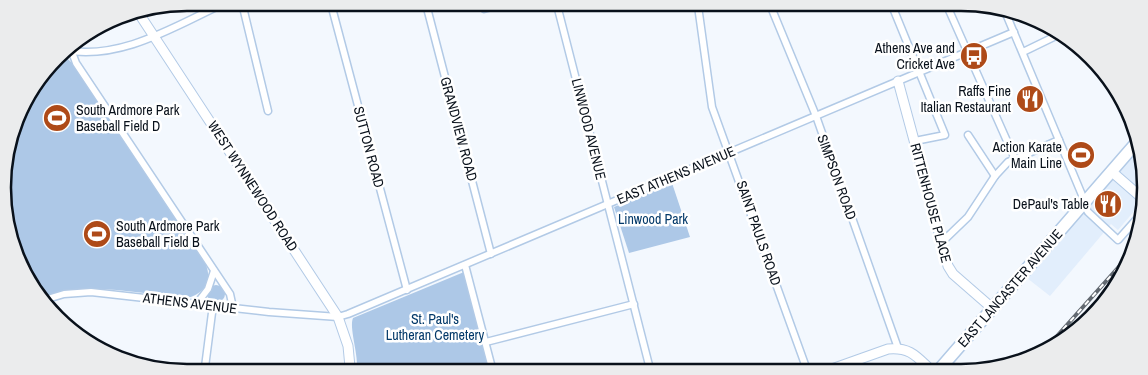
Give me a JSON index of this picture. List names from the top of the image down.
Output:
{
  "streets": {
    "highway": ["EAST LANCASTER AVENUE"],
    "main road": ["WEST WYNNEWOOD ROAD", "RITTENHOUSE PLACE"],
    "street": [
      "GRANDVIEW ROAD",
      "LINWOOD AVENUE",
      "SUTTON ROAD",
      "EAST ATHENS AVENUE",
      "SIMPSON ROAD",
      "SAINT PAULS ROAD",
      "ATHENS AVENUE"
    ]
  },
  "crossings": [
    ["GRANDVIEW ROAD", "EAST ATHENS AVENUE"],
    ["LINWOOD AVENUE", "EAST ATHENS AVENUE"],
    ["SUTTON ROAD", "EAST ATHENS AVENUE"],
    ["EAST ATHENS AVENUE", "SIMPSON ROAD"],
    ["EAST ATHENS AVENUE", "WEST WYNNEWOOD ROAD"],
    ["EAST ATHENS AVENUE", "RITTENHOUSE PLACE"],
    ["EAST ATHENS AVENUE", "SAINT PAULS ROAD"],
    ["EAST ATHENS AVENUE", "ATHENS AVENUE"],
    ["WEST WYNNEWOOD ROAD", "ATHENS AVENUE"],
    ["RITTENHOUSE PLACE", "EAST LANCASTER AVENUE"]
  ],
  "parks": ["Linwood Park", "St. Paul's Lutheran Cemetery"],
  "places": {
    "bus stop": ["Athens Ave and Cricket Ave"],
    "restaurant": ["Raffs Fine Italian Restaurant", "DePaul's Table"],
    "sports": ["South Ardmore Park Baseball Field D", "Action Karate Main Line", "South Ardmore Park Baseball Field B"]
  }
}
